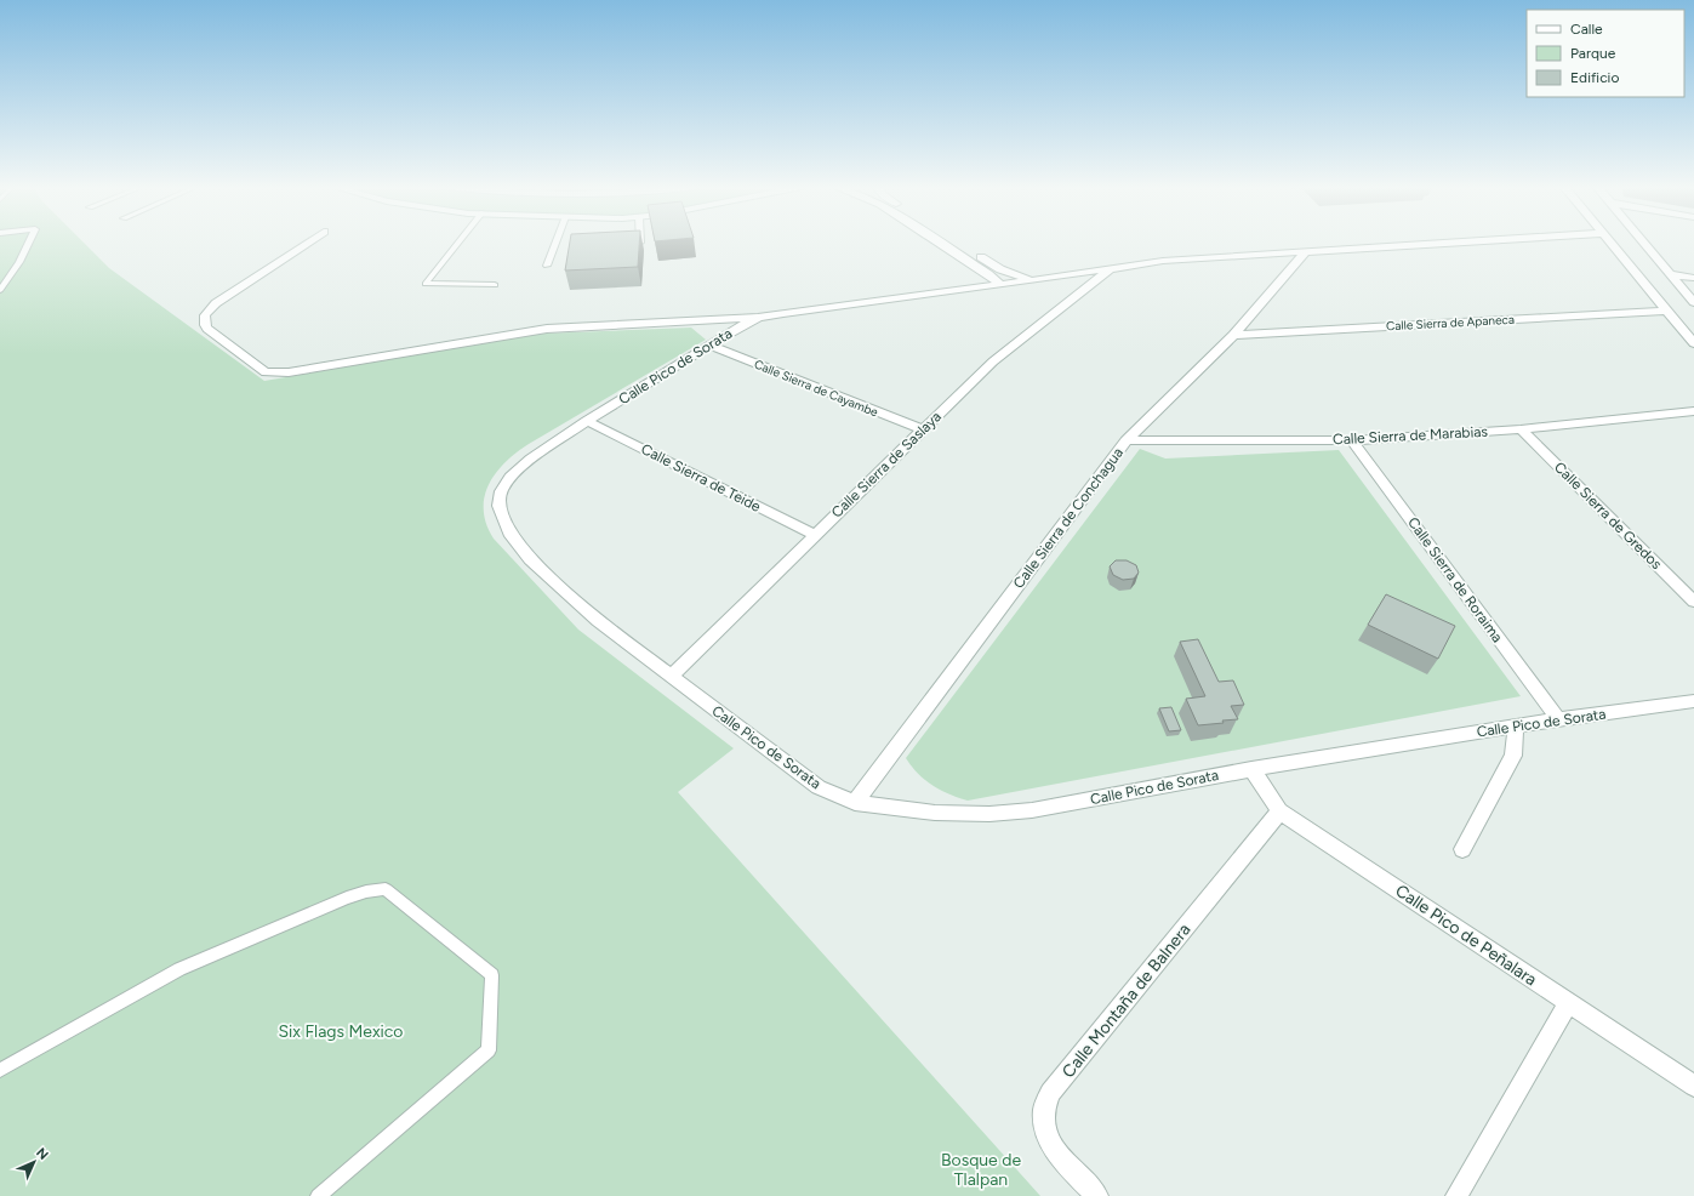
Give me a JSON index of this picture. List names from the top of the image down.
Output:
{
  "streets": {
    "street": [
      "Calle Sierra de Apaneca",
      "Calle Pico de Sorata",
      "Calle Sierra de Cayambe",
      "Calle Sierra de Marabias",
      "Calle Sierra de Saslaya",
      "Calle Sierra de Teide",
      "Calle Sierra de Gredos",
      "Calle Sierra de Conchagua",
      "Calle Sierra de Roraima",
      "Calle Pico de Peñalara",
      "Calle Montaña de Balnera"
    ]
  },
  "crossings": [
    ["Calle Sierra de Apaneca", "Calle Sierra de Conchagua"],
    ["Calle Pico de Sorata", "Calle Sierra de Cayambe"],
    ["Calle Pico de Sorata", "Calle Sierra de Saslaya"],
    ["Calle Pico de Sorata", "Calle Sierra de Teide"],
    ["Calle Pico de Sorata", "Calle Sierra de Conchagua"],
    ["Calle Pico de Sorata", "Calle Sierra de Roraima"],
    ["Calle Pico de Sorata", "Calle Pico de Peñalara"],
    ["Calle Sierra de Cayambe", "Calle Sierra de Saslaya"],
    ["Calle Sierra de Marabias", "Calle Sierra de Gredos"],
    ["Calle Sierra de Marabias", "Calle Sierra de Conchagua"],
    ["Calle Sierra de Marabias", "Calle Sierra de Roraima"],
    ["Calle Sierra de Saslaya", "Calle Sierra de Teide"],
    ["Calle Pico de Peñalara", "Calle Montaña de Balnera"]
  ],
  "parks": ["Six Flags Mexico", "Bosque de Tlalpan"],
  "legend": ["Calle", "Parque", "Edificio"],
  "north": "top right"
}
